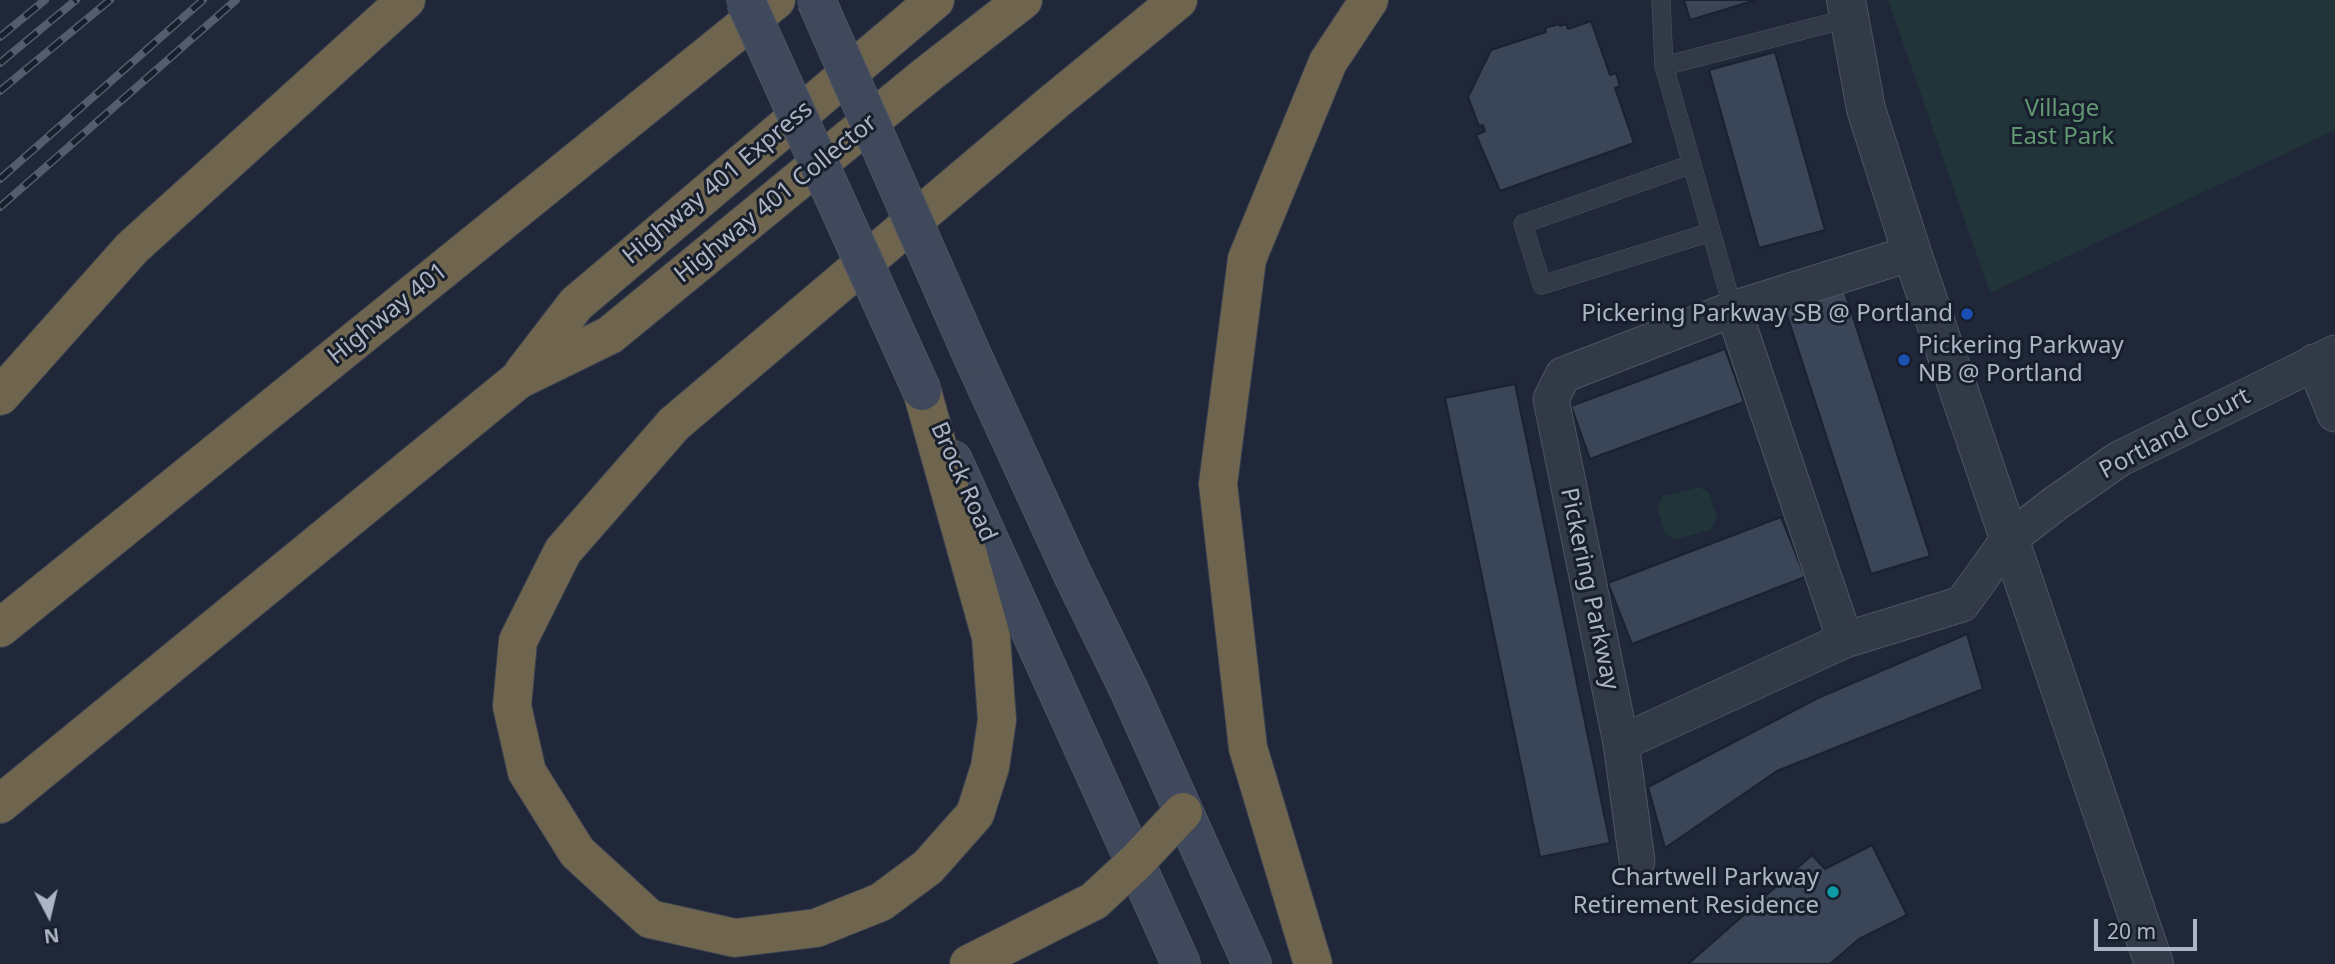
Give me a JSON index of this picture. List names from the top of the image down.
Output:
{
  "streets": {
    "highway": ["Highway 401 Express", "Highway 401 Collector", "Highway 401"],
    "main road": ["Brock Road"],
    "street": ["Portland Court", "Pickering Parkway"]
  },
  "crossings": [
    ["Highway 401 Express", "Highway 401 Collector"]
  ],
  "parks": ["Village East Park"],
  "places": ["Pickering Parkway SB @ Portland", "Pickering Parkway NB @ Portland", "Chartwell Parkway Retirement Residence"],
  "scale_bar": "20 m",
  "north": "bottom"
}
